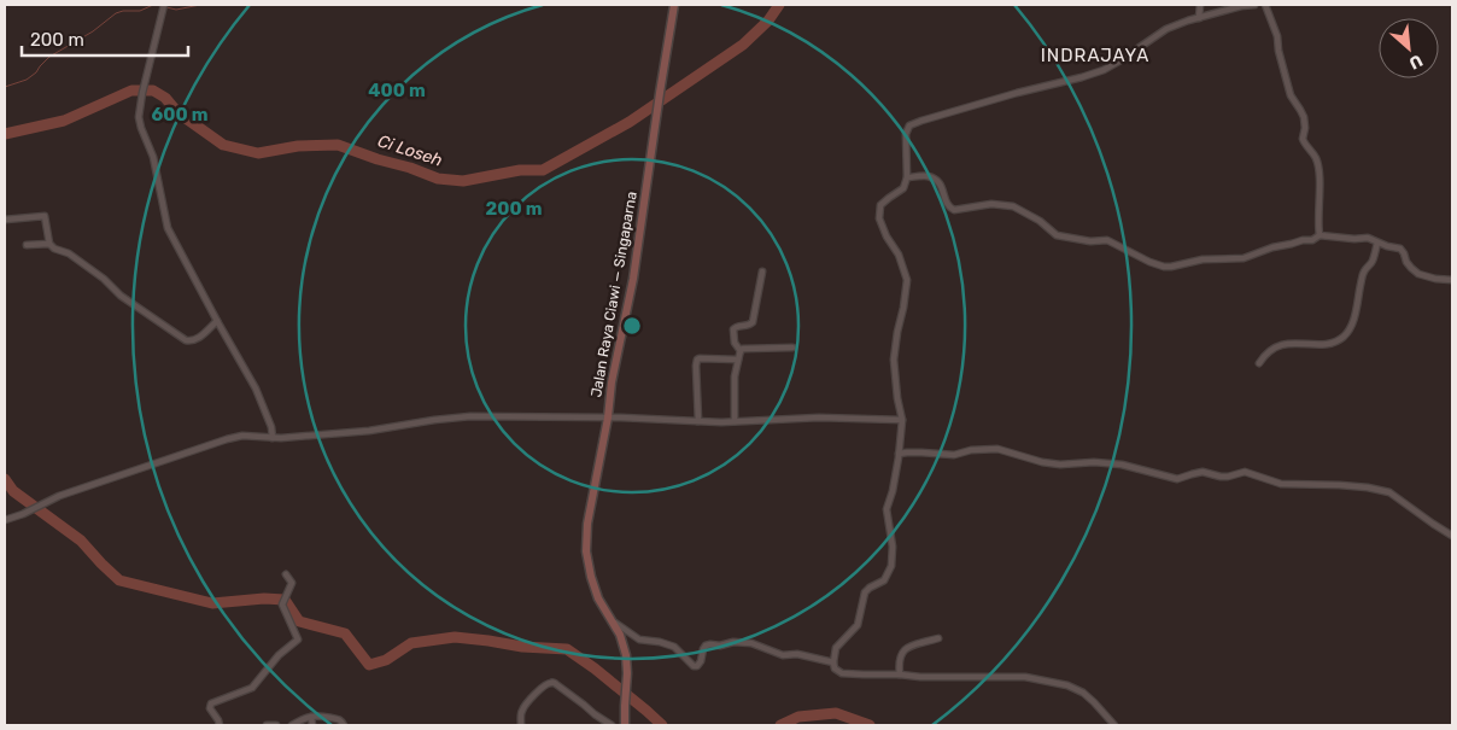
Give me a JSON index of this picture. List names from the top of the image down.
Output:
{
  "streets": {
    "main road": ["Jalan Raya Ciawi — Singaparna"]
  },
  "districts": ["INDRAJAYA"],
  "water": ["Ci Loseh"],
  "scale_bar": "200 m",
  "north": "bottom right",
  "rings": ["400 m", "600 m", "200 m"]
}
